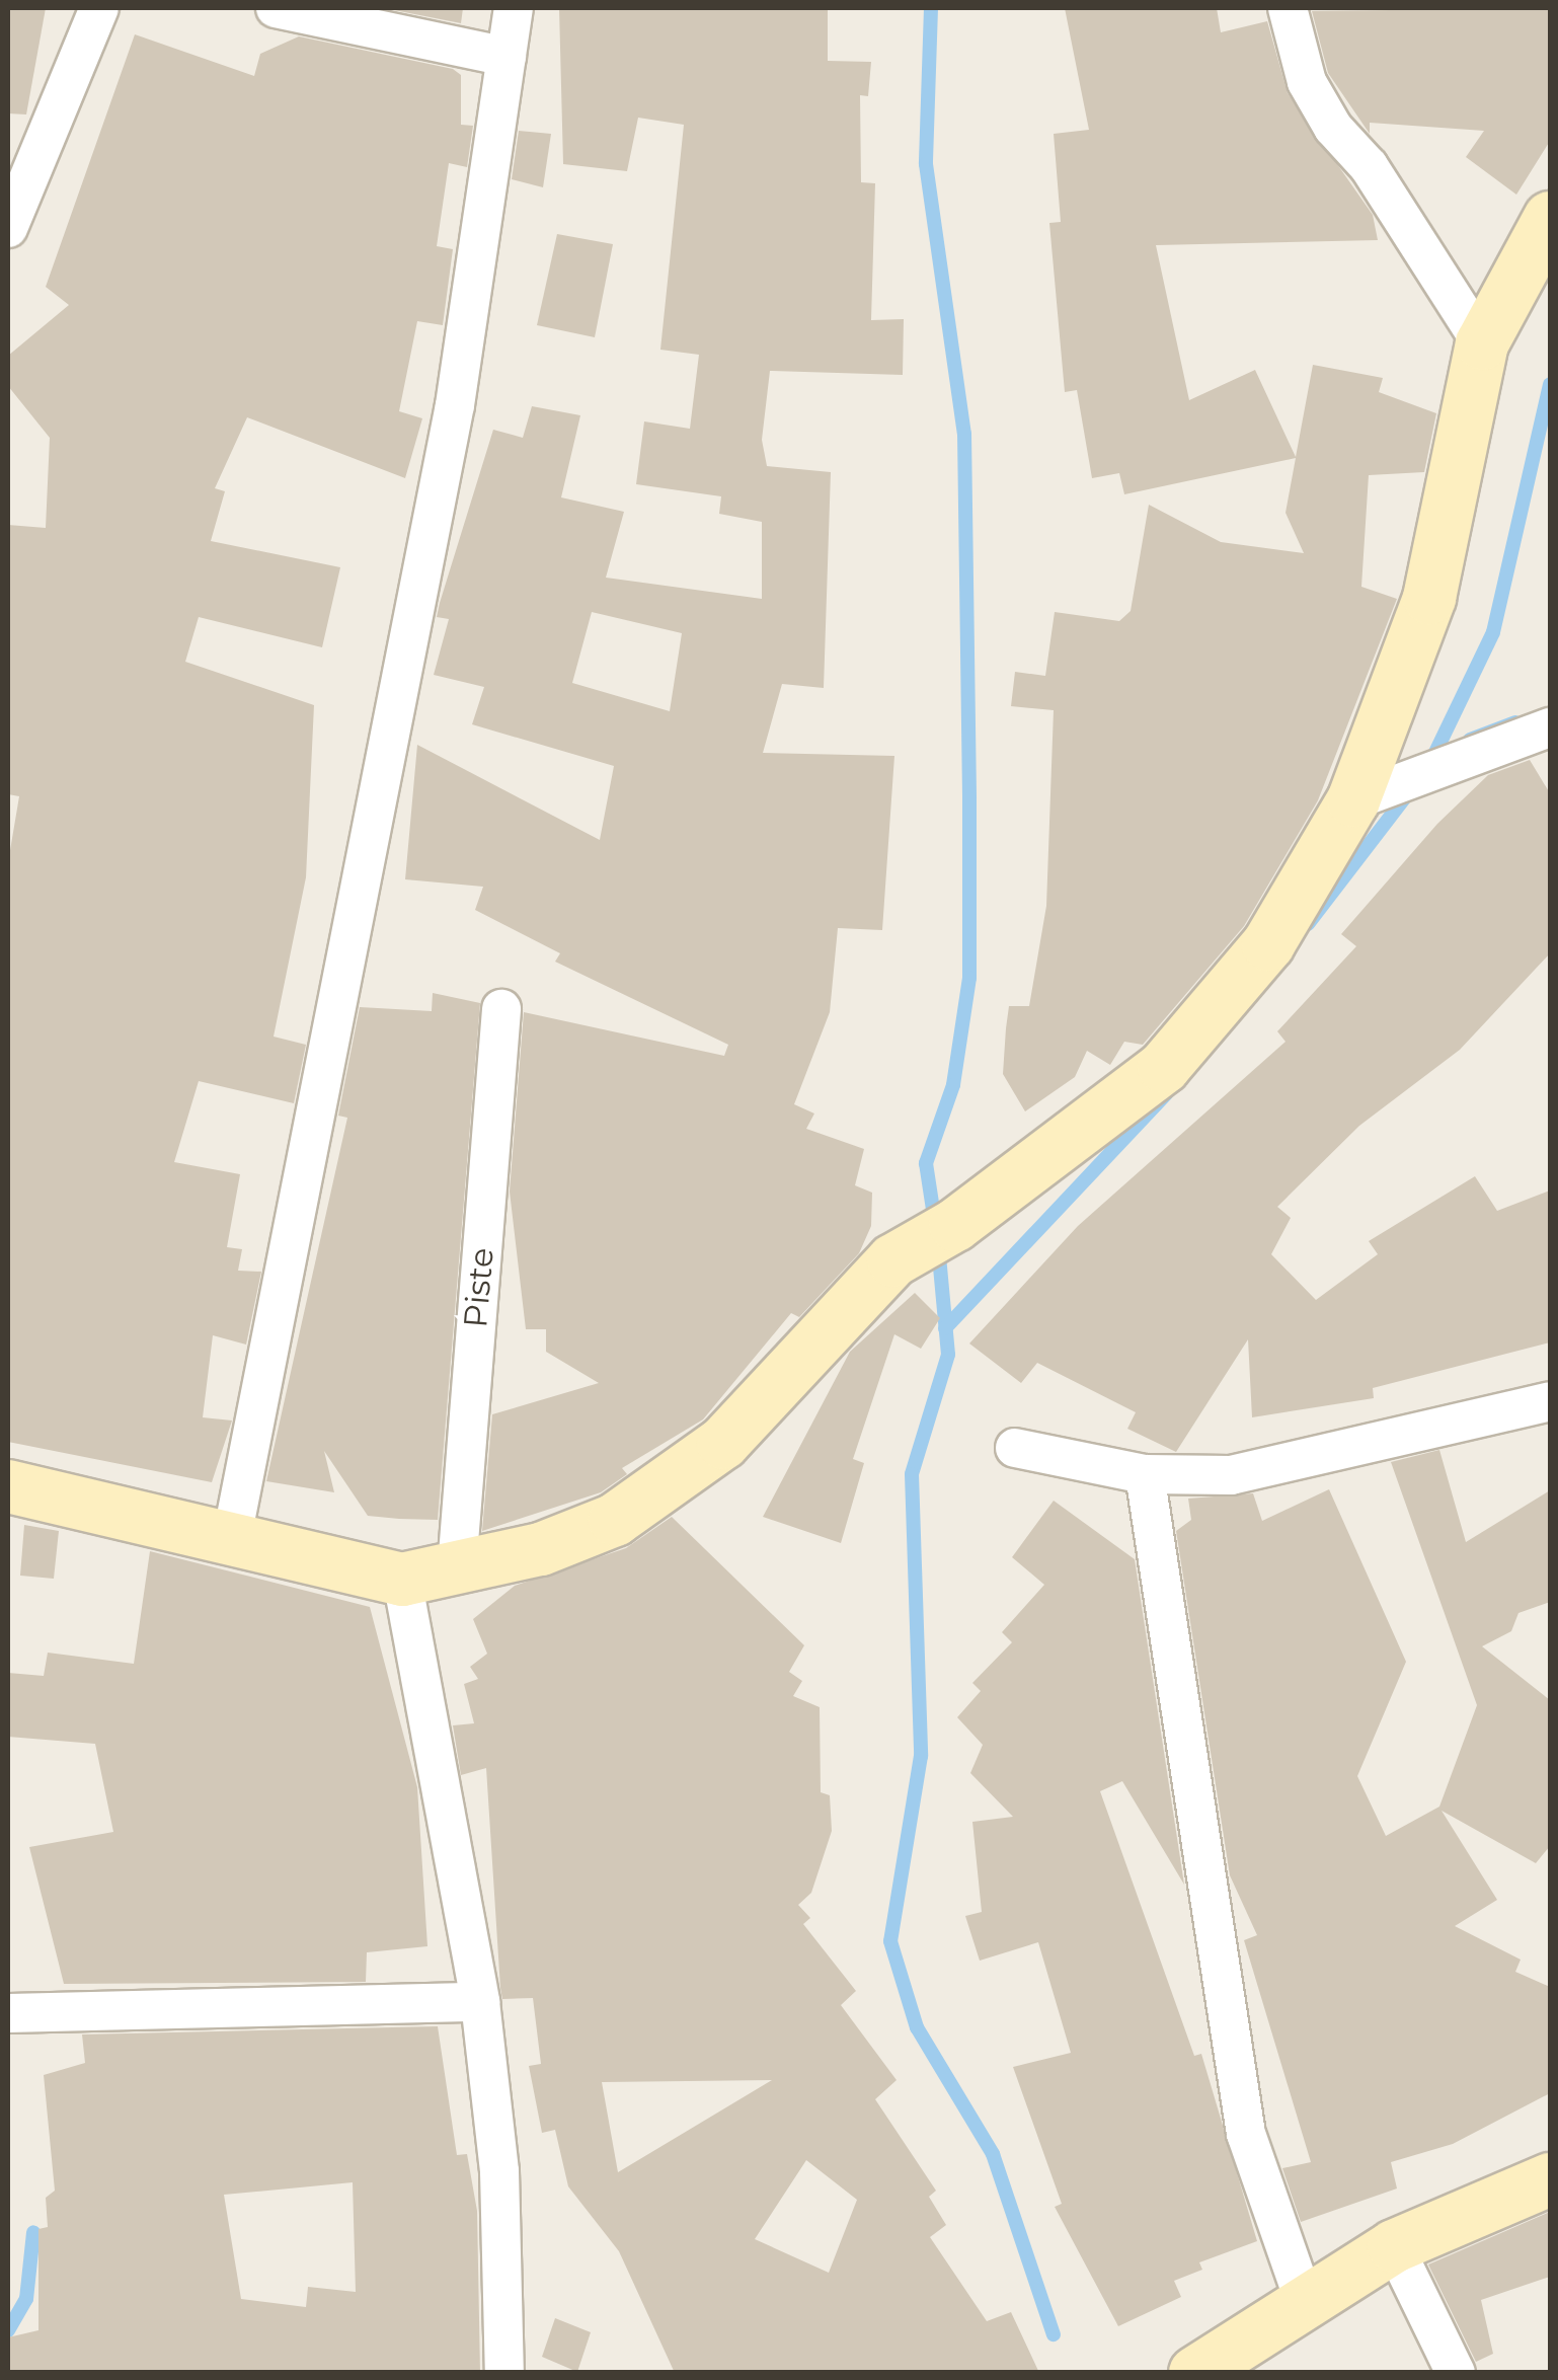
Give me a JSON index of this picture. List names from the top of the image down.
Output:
{
  "streets": {
    "street": ["Piste"]
  }
}
